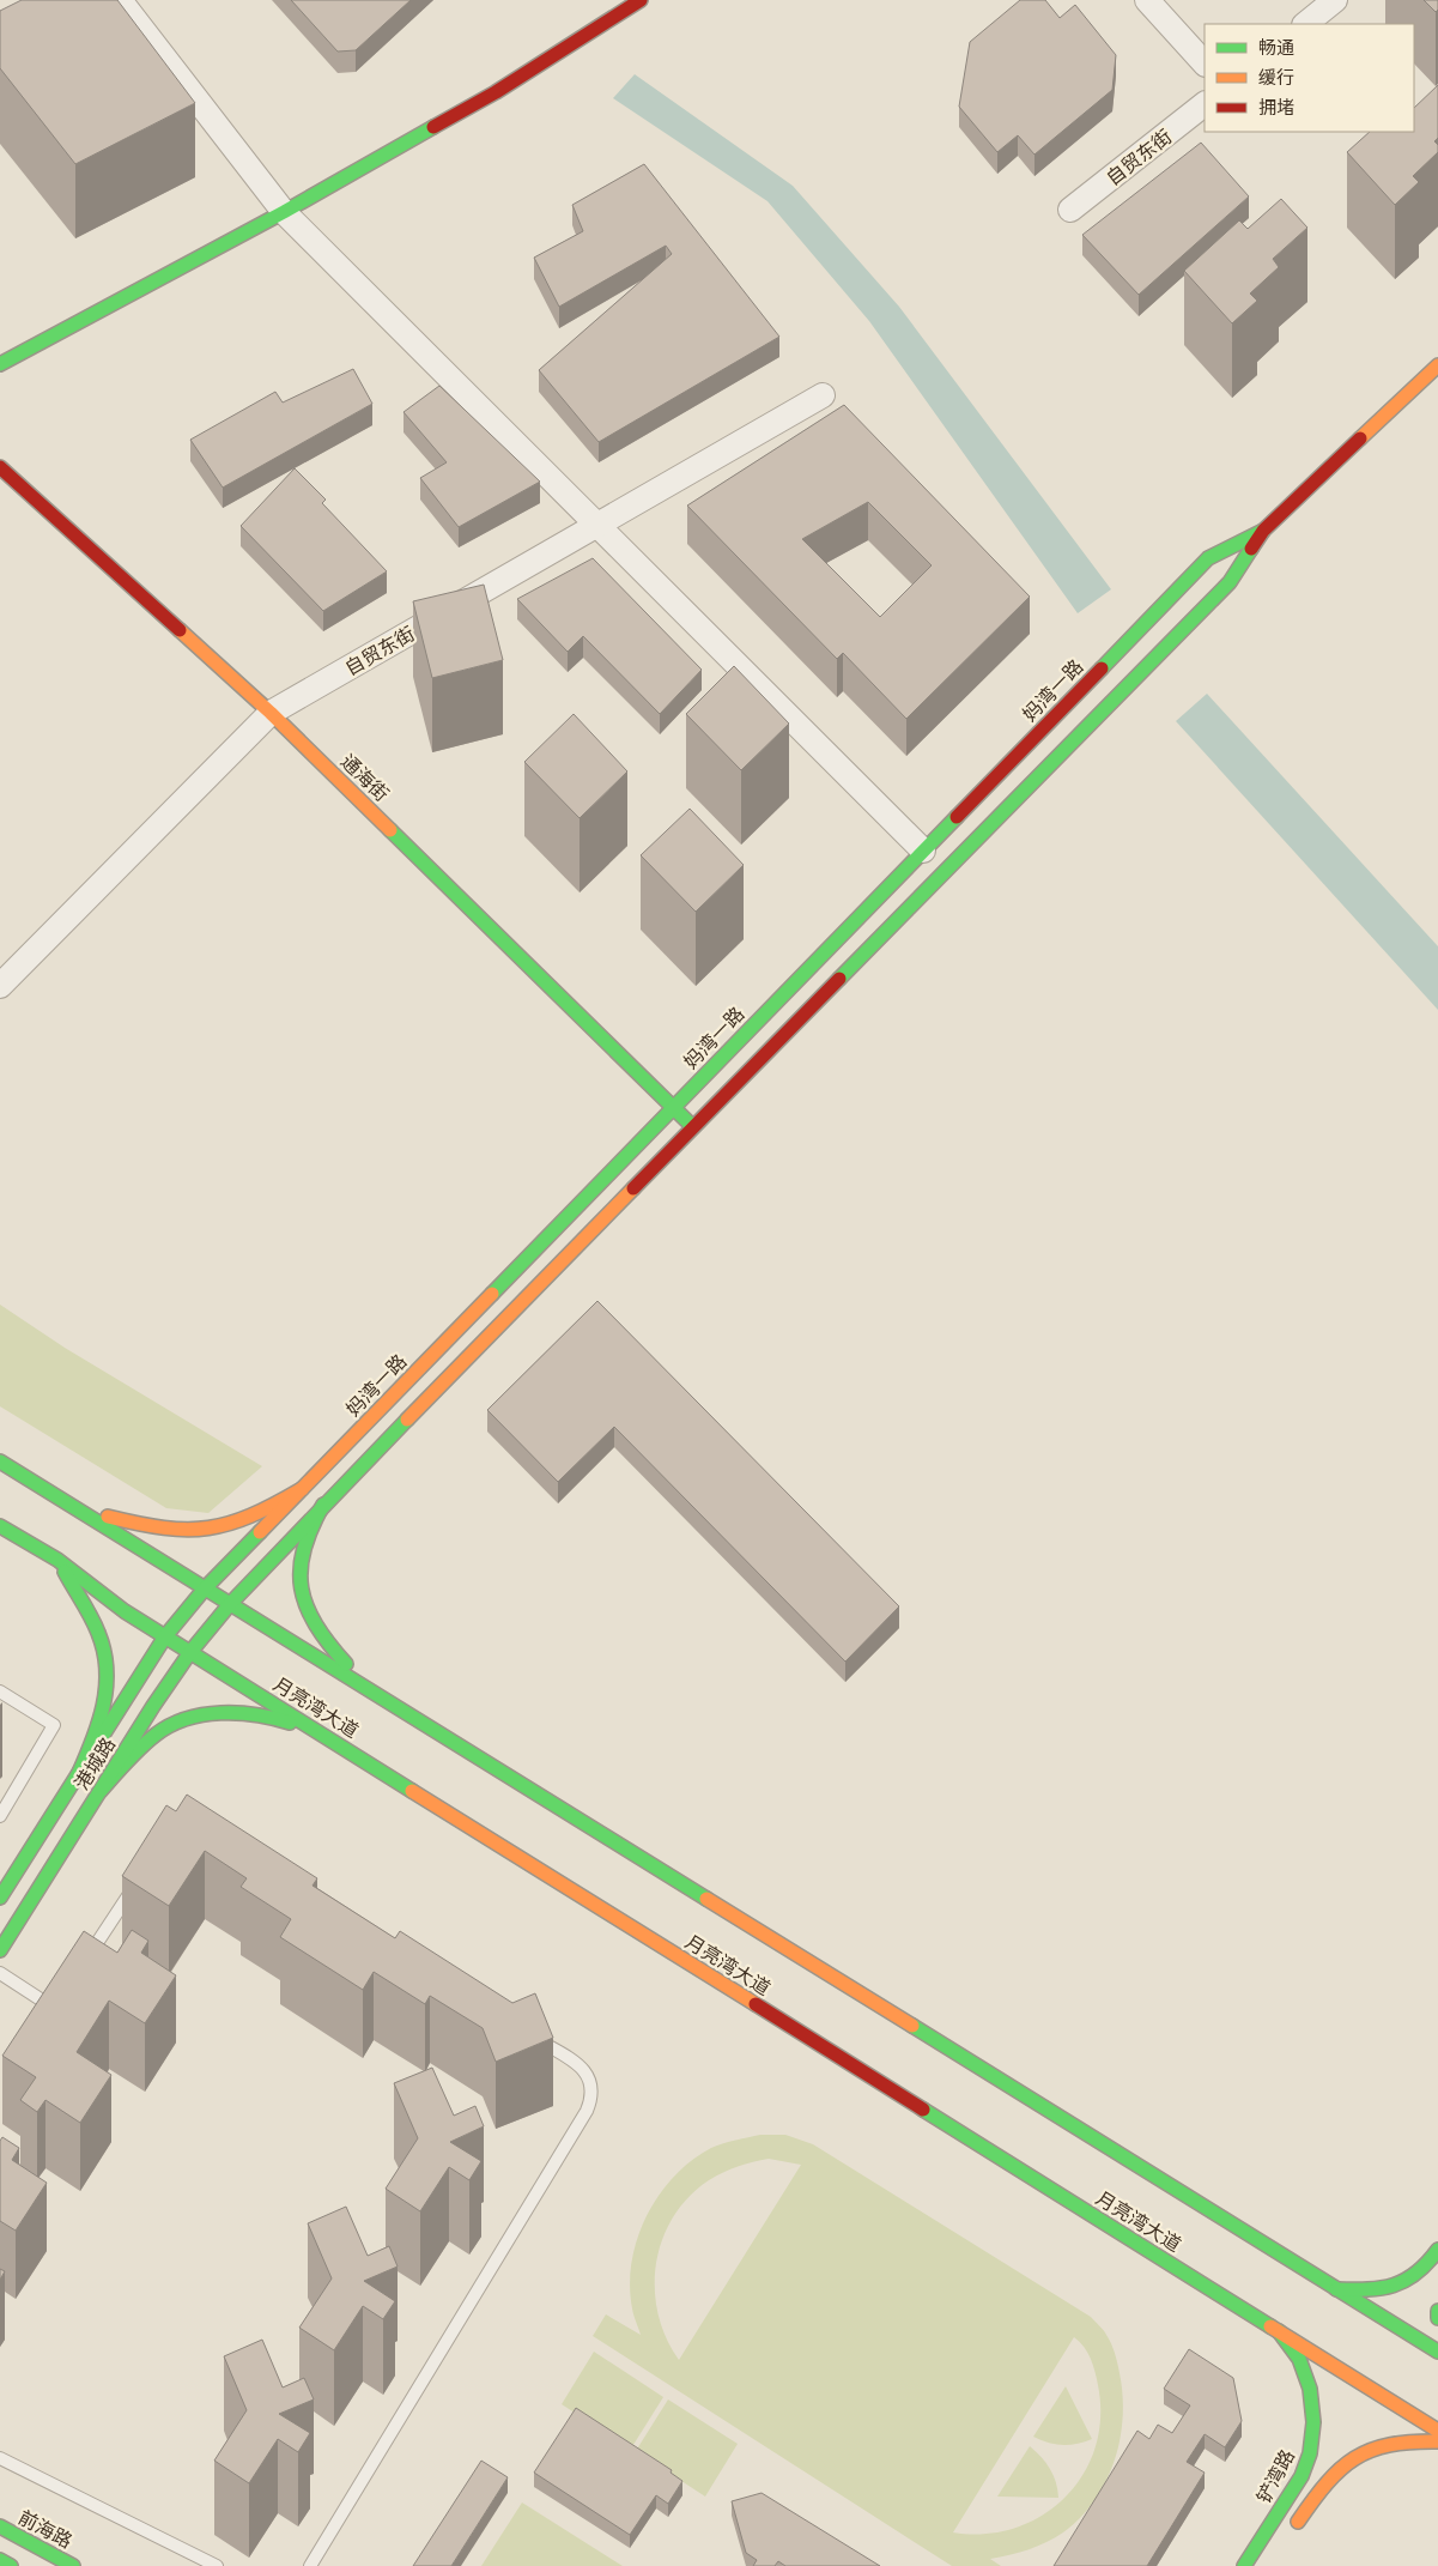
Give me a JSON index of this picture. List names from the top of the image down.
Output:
{
  "streets": {
    "street": [
      "自贸东街",
      "妈湾一路",
      "通海街",
      "月亮湾大道",
      "港城路",
      "铲湾路",
      "前海路"
    ]
  },
  "crossings": [
    ["自贸东街", "通海街"],
    ["妈湾一路", "通海街"],
    ["妈湾一路", "港城路"],
    ["月亮湾大道", "港城路"],
    ["月亮湾大道", "铲湾路"]
  ],
  "legend": ["畅通", "缓行", "拥堵"]
}
